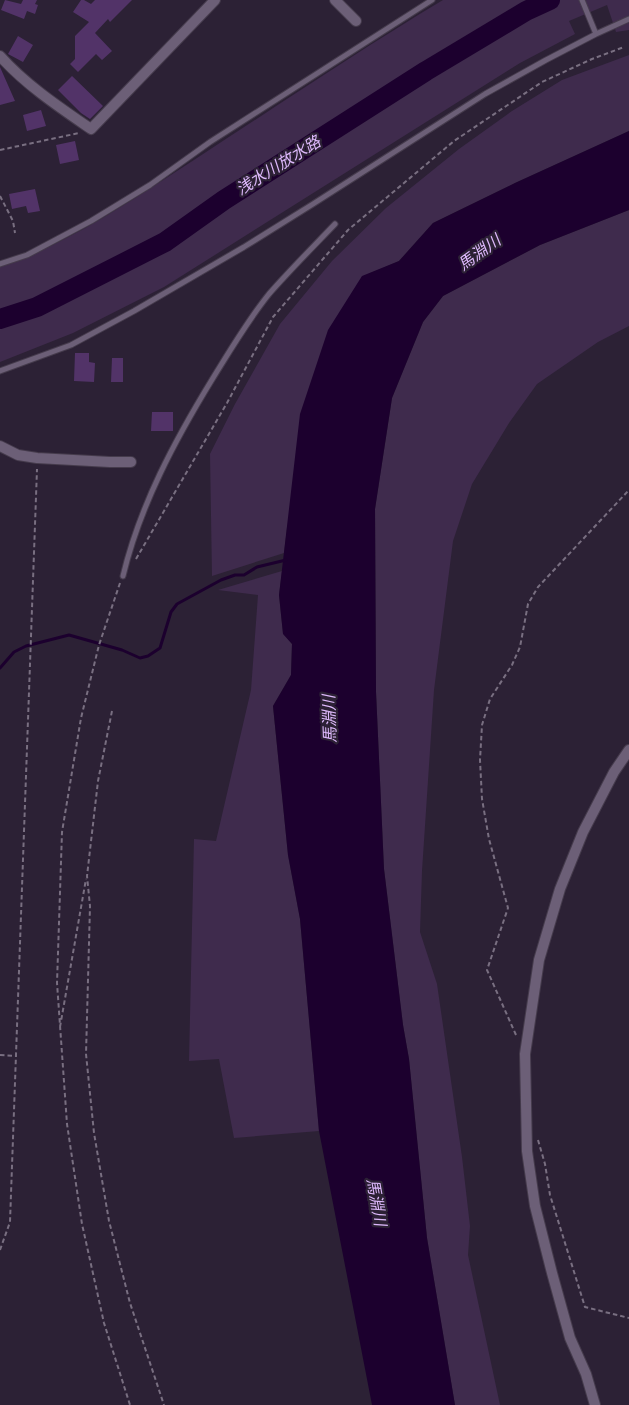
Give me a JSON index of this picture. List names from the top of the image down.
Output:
{
  "water": ["浅水川放水路", "馬淵川"]
}
